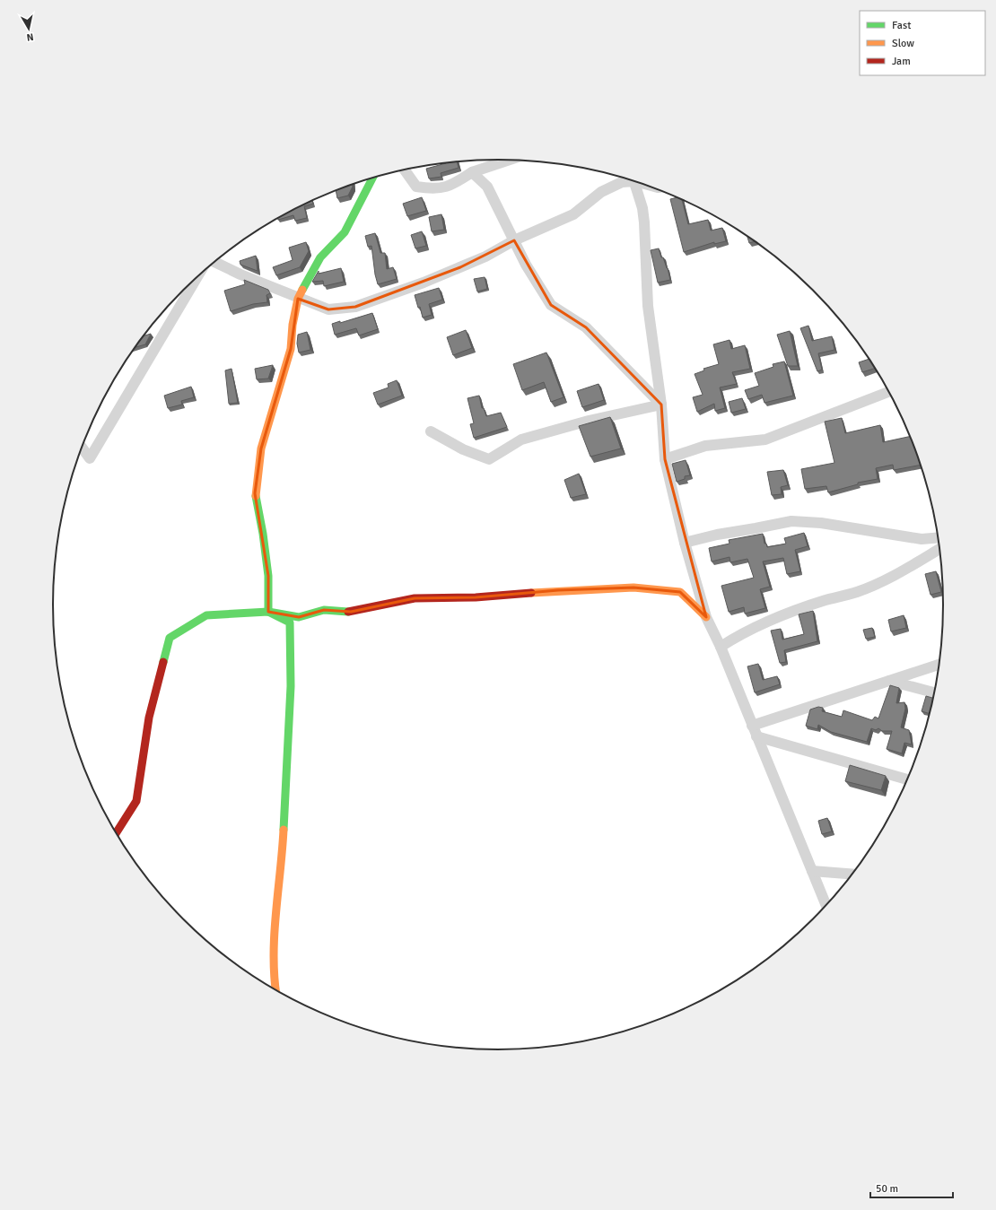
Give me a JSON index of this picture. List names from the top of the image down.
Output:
{
  "legend": ["Fast", "Slow", "Jam"],
  "scale_bar": "50 m",
  "north": "bottom"
}
